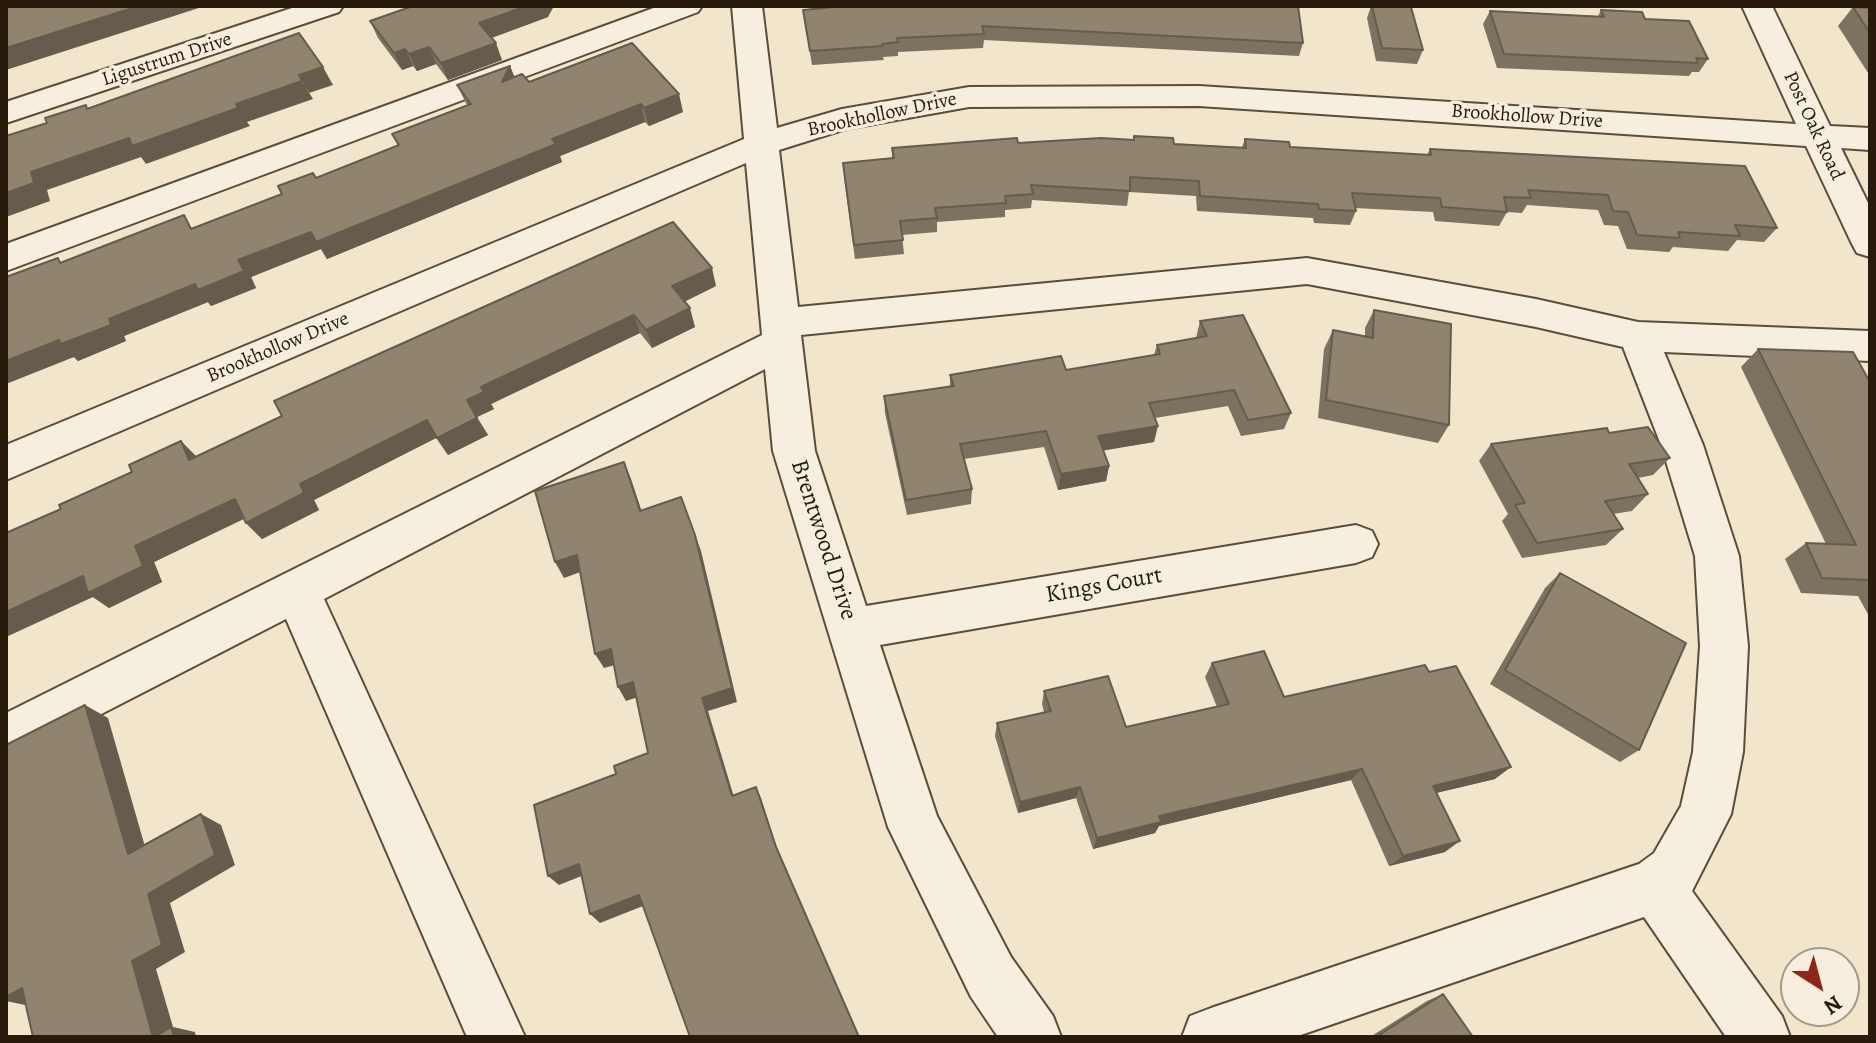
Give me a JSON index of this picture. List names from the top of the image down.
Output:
{
  "streets": {
    "street": [
      "Ligustrum Drive",
      "Brookhollow Drive",
      "Post Oak Road",
      "Brentwood Drive",
      "Kings Court"
    ]
  },
  "crossings": [
    ["Brookhollow Drive", "Post Oak Road"],
    ["Brookhollow Drive", "Brentwood Drive"],
    ["Brentwood Drive", "Kings Court"]
  ],
  "north": "bottom right"
}
